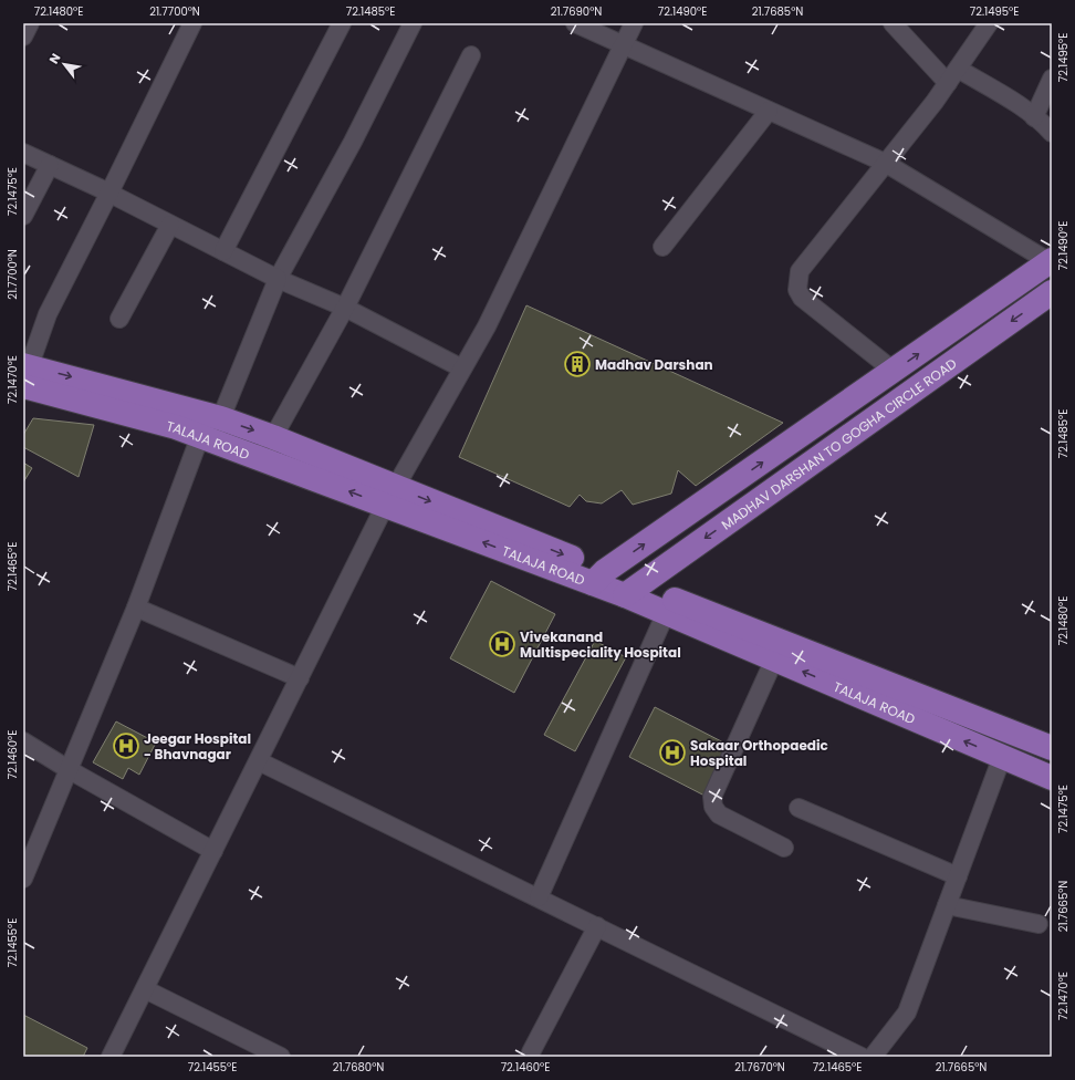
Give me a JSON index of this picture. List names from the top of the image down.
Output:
{
  "streets": {
    "main road": ["TALAJA ROAD", "MADHAV DARSHAN TO GOGHA CIRCLE ROAD"]
  },
  "crossings": [
    ["TALAJA ROAD", "MADHAV DARSHAN TO GOGHA CIRCLE ROAD"]
  ],
  "places": {
    "building": ["Madhav Darshan"],
    "hospital": ["Vivekanand Multispeciality Hospital", "Jeegar Hospital - Bhavnagar", "Sakaar Orthopaedic Hospital"]
  },
  "north": "top left",
  "coordinates": [
    "72.1480°E",
    "21.7700°N",
    "72.1485°E",
    "21.7690°N",
    "72.1490°E",
    "21.7685°N",
    "72.1495°E",
    "72.1475°E",
    "72.1470°E",
    "72.1465°E",
    "72.1460°E",
    "21.7665°N",
    "72.1455°E",
    "21.7680°N",
    "21.7670°N"
  ]
}
